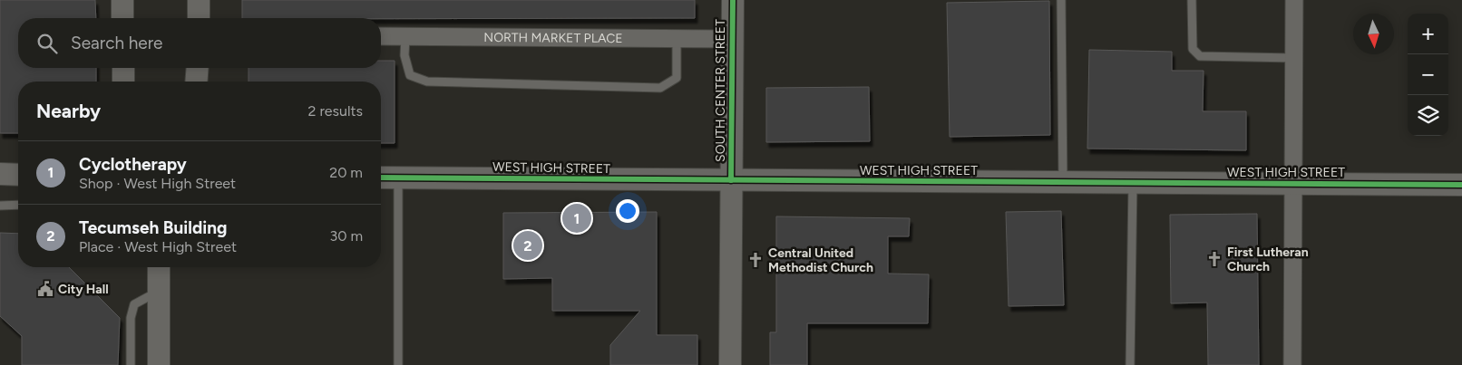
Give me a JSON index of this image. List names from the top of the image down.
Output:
{
  "streets": {
    "street": ["NORTH MARKET PLACE", "SOUTH CENTER STREET", "WEST HIGH STREET"]
  },
  "crossings": [
    ["NORTH MARKET PLACE", "SOUTH CENTER STREET"],
    ["SOUTH CENTER STREET", "WEST HIGH STREET"]
  ],
  "places": {
    "church": ["First Lutheran Church", "Central United Methodist Church"],
    "public building": ["City Hall"]
  },
  "north": "bottom",
  "page": {
    "map_buttons": ["+", "−"],
    "search": "Search here",
    "heading": ["Nearby", "2 results"],
    "list": [
      {
        "mark": "1",
        "name": "Cyclotherapy",
        "note": "Shop · West High Street",
        "value": "20 m"
      },
      {
        "mark": "2",
        "name": "Tecumseh Building",
        "note": "Place · West High Street",
        "value": "30 m"
      }
    ],
    "pins": ["1", "2"]
  }
}
